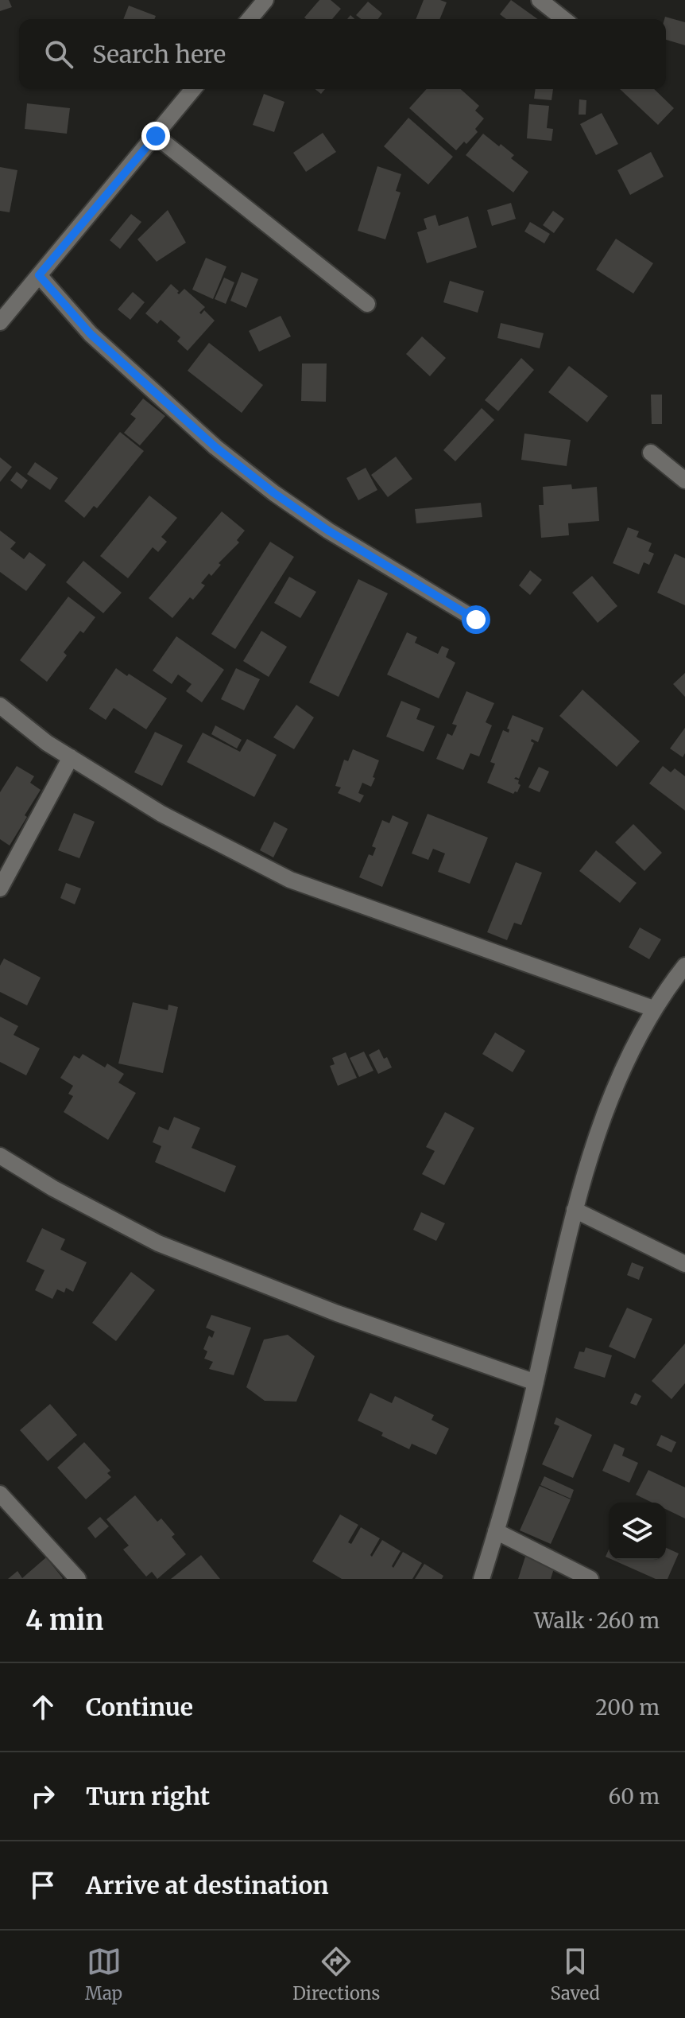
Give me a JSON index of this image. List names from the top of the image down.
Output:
{
  "page": {
    "search": "Search here",
    "heading": ["4 min", "Walk · 260 m"],
    "list": [
      ["Continue", "200 m"],
      ["Turn right", "60 m"],
      "Arrive at destination"
    ],
    "nav": ["Map", "Directions", "Saved"]
  }
}
